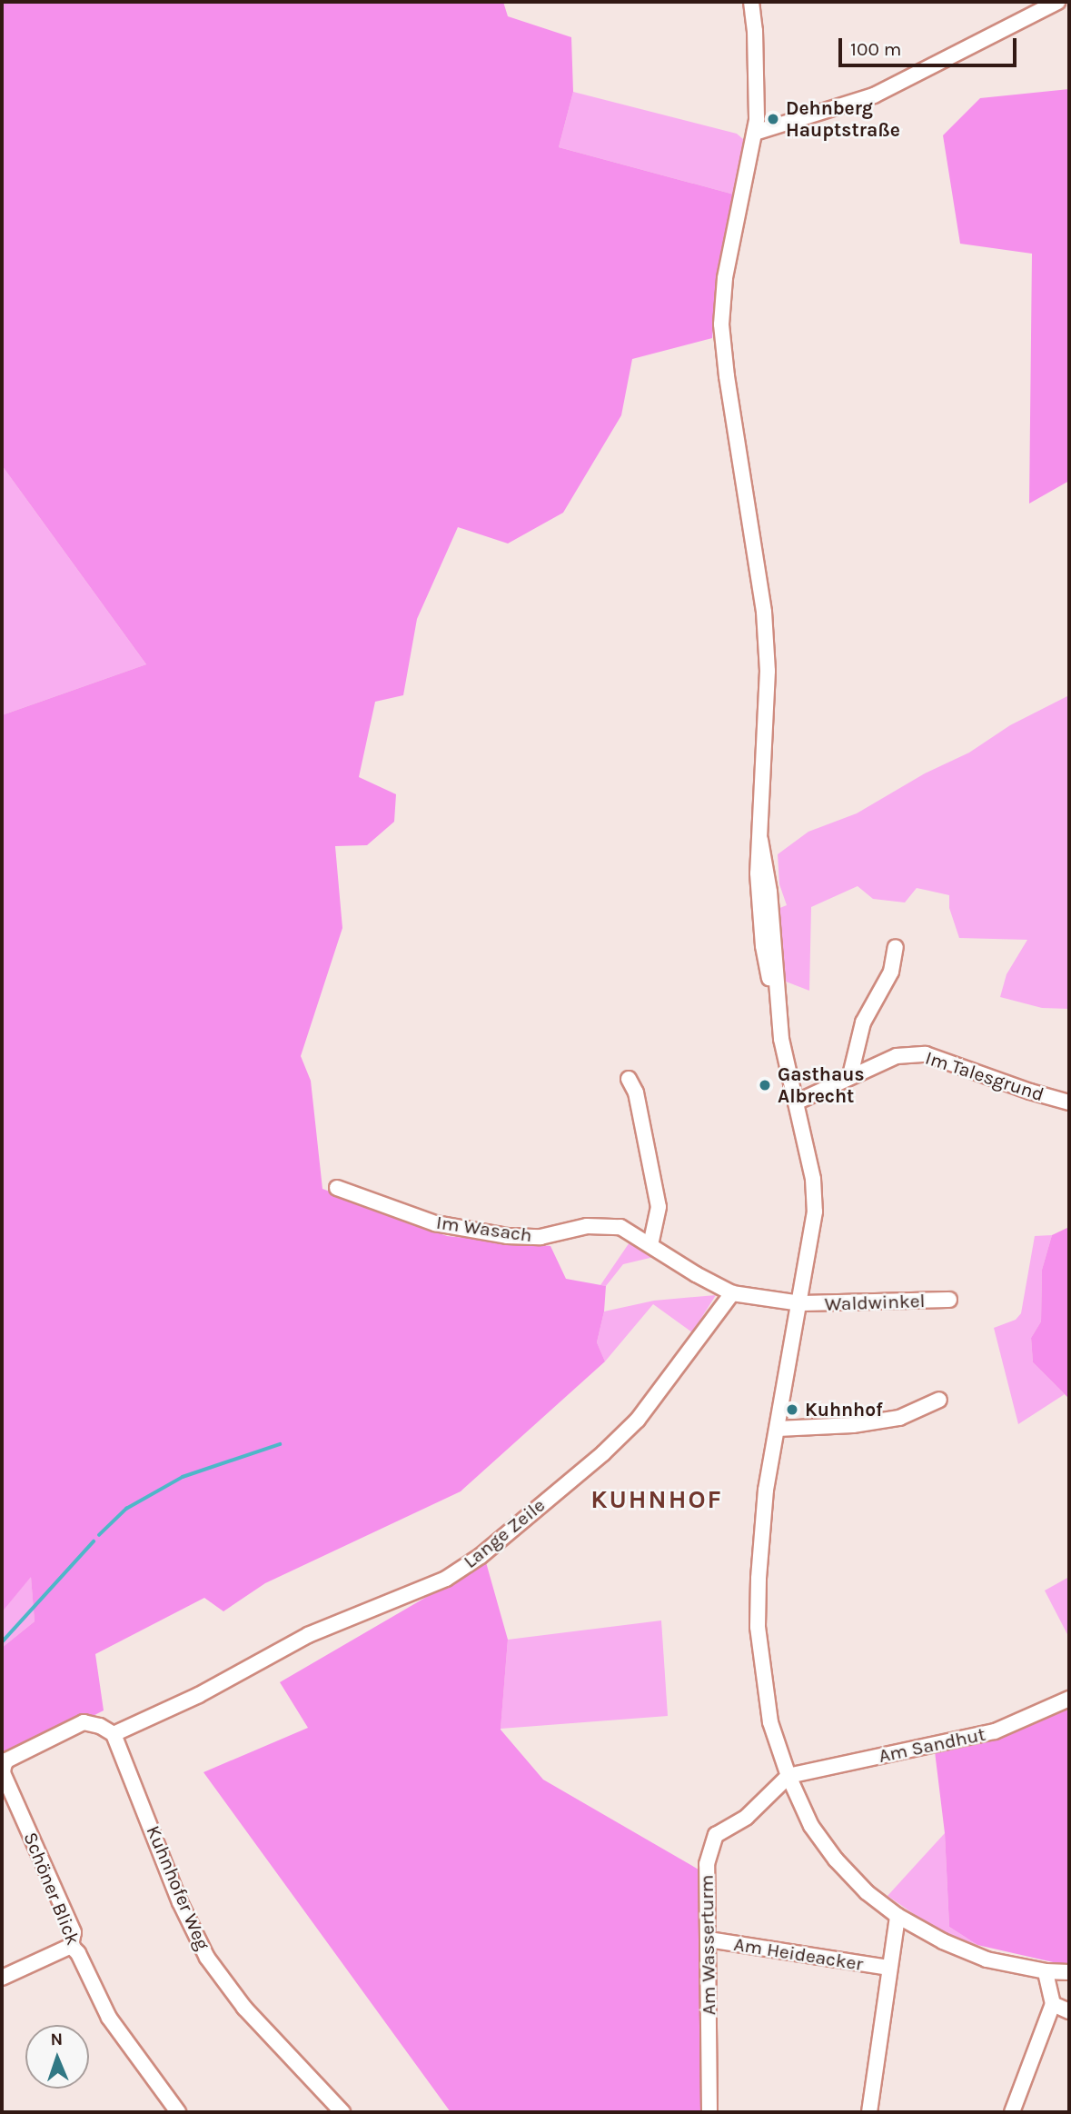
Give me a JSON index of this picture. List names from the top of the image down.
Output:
{
  "streets": {
    "street": [
      "Im Talesgrund",
      "Im Wasach",
      "Waldwinkel",
      "Lange Zeile",
      "Am Sandhut",
      "Kuhnhofer Weg",
      "Schöner Blick",
      "Am Wasserturm",
      "Am Heideacker"
    ]
  },
  "crossings": [
    ["Im Wasach", "Lange Zeile"],
    ["Lange Zeile", "Kuhnhofer Weg"],
    ["Lange Zeile", "Schöner Blick"],
    ["Am Sandhut", "Am Wasserturm"],
    ["Kuhnhofer Weg", "Schöner Blick"],
    ["Am Wasserturm", "Am Heideacker"]
  ],
  "districts": ["KUHNHOF"],
  "places": ["Dehnberg Hauptstraße", "Gasthaus Albrecht", "Kuhnhof"],
  "scale_bar": "100 m",
  "north": "top"
}
